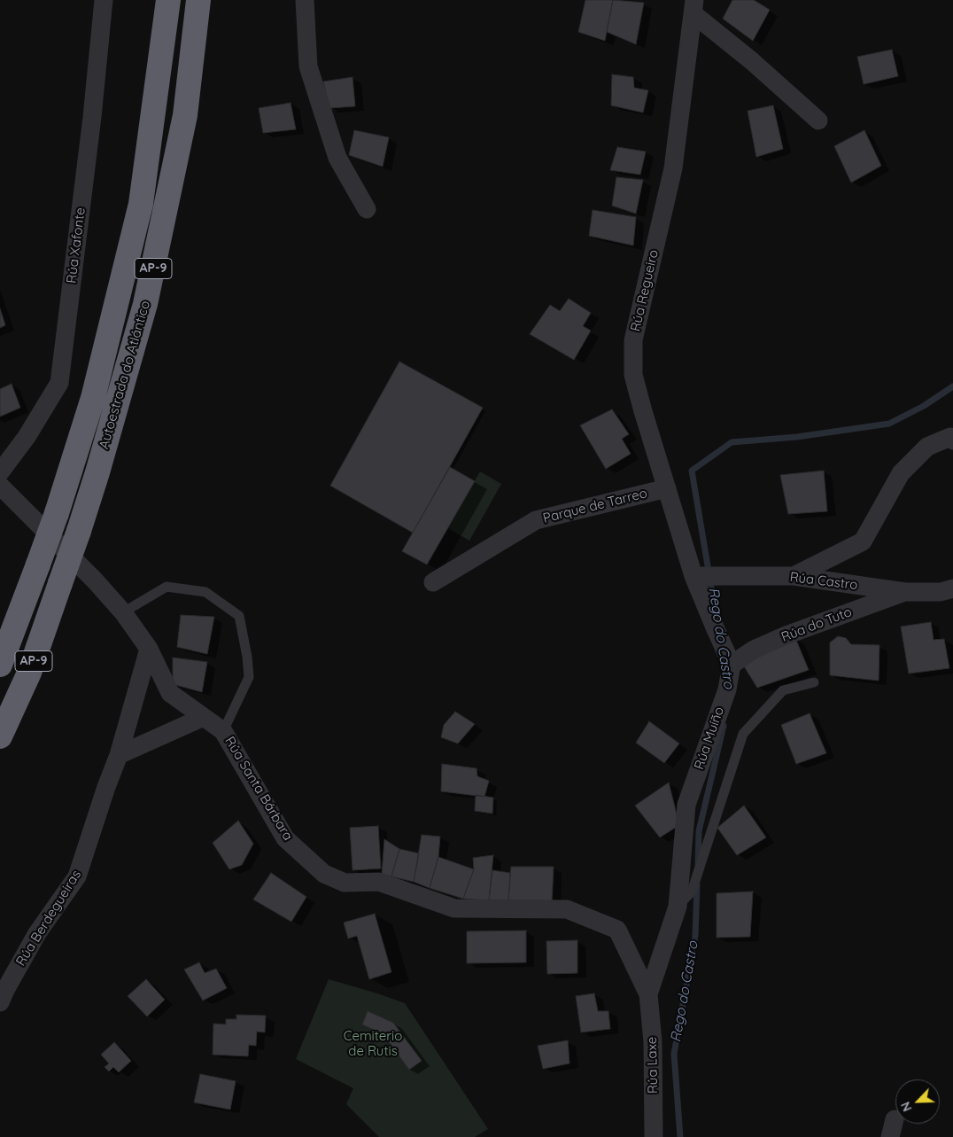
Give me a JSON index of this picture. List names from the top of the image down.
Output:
{
  "streets": {
    "highway": ["AP-9", "Autoestrada do Atlántico"],
    "street": [
      "Rúa Xafonte",
      "Rúa Regueiro",
      "Parque de Tarreo",
      "Rúa Castro",
      "Rúa do Tuto",
      "Rúa Muíño",
      "Rúa Santa Bárbara",
      "Rúa Berdegueiras",
      "Rúa Laxe"
    ]
  },
  "crossings": [
    ["Rúa Regueiro", "Parque de Tarreo"],
    ["Rúa Regueiro", "Rúa Castro"],
    ["Rúa Castro", "Rúa do Tuto"],
    ["Rúa do Tuto", "Rúa Muíño"],
    ["Rúa Muíño", "Rúa Santa Bárbara"],
    ["Rúa Muíño", "Rúa Laxe"],
    ["Rúa Santa Bárbara", "Rúa Berdegueiras"],
    ["Rúa Santa Bárbara", "Rúa Laxe"]
  ],
  "water": ["Rego do Castro"],
  "parks": ["Cemiterio de Rutis"],
  "north": "bottom left"
}
